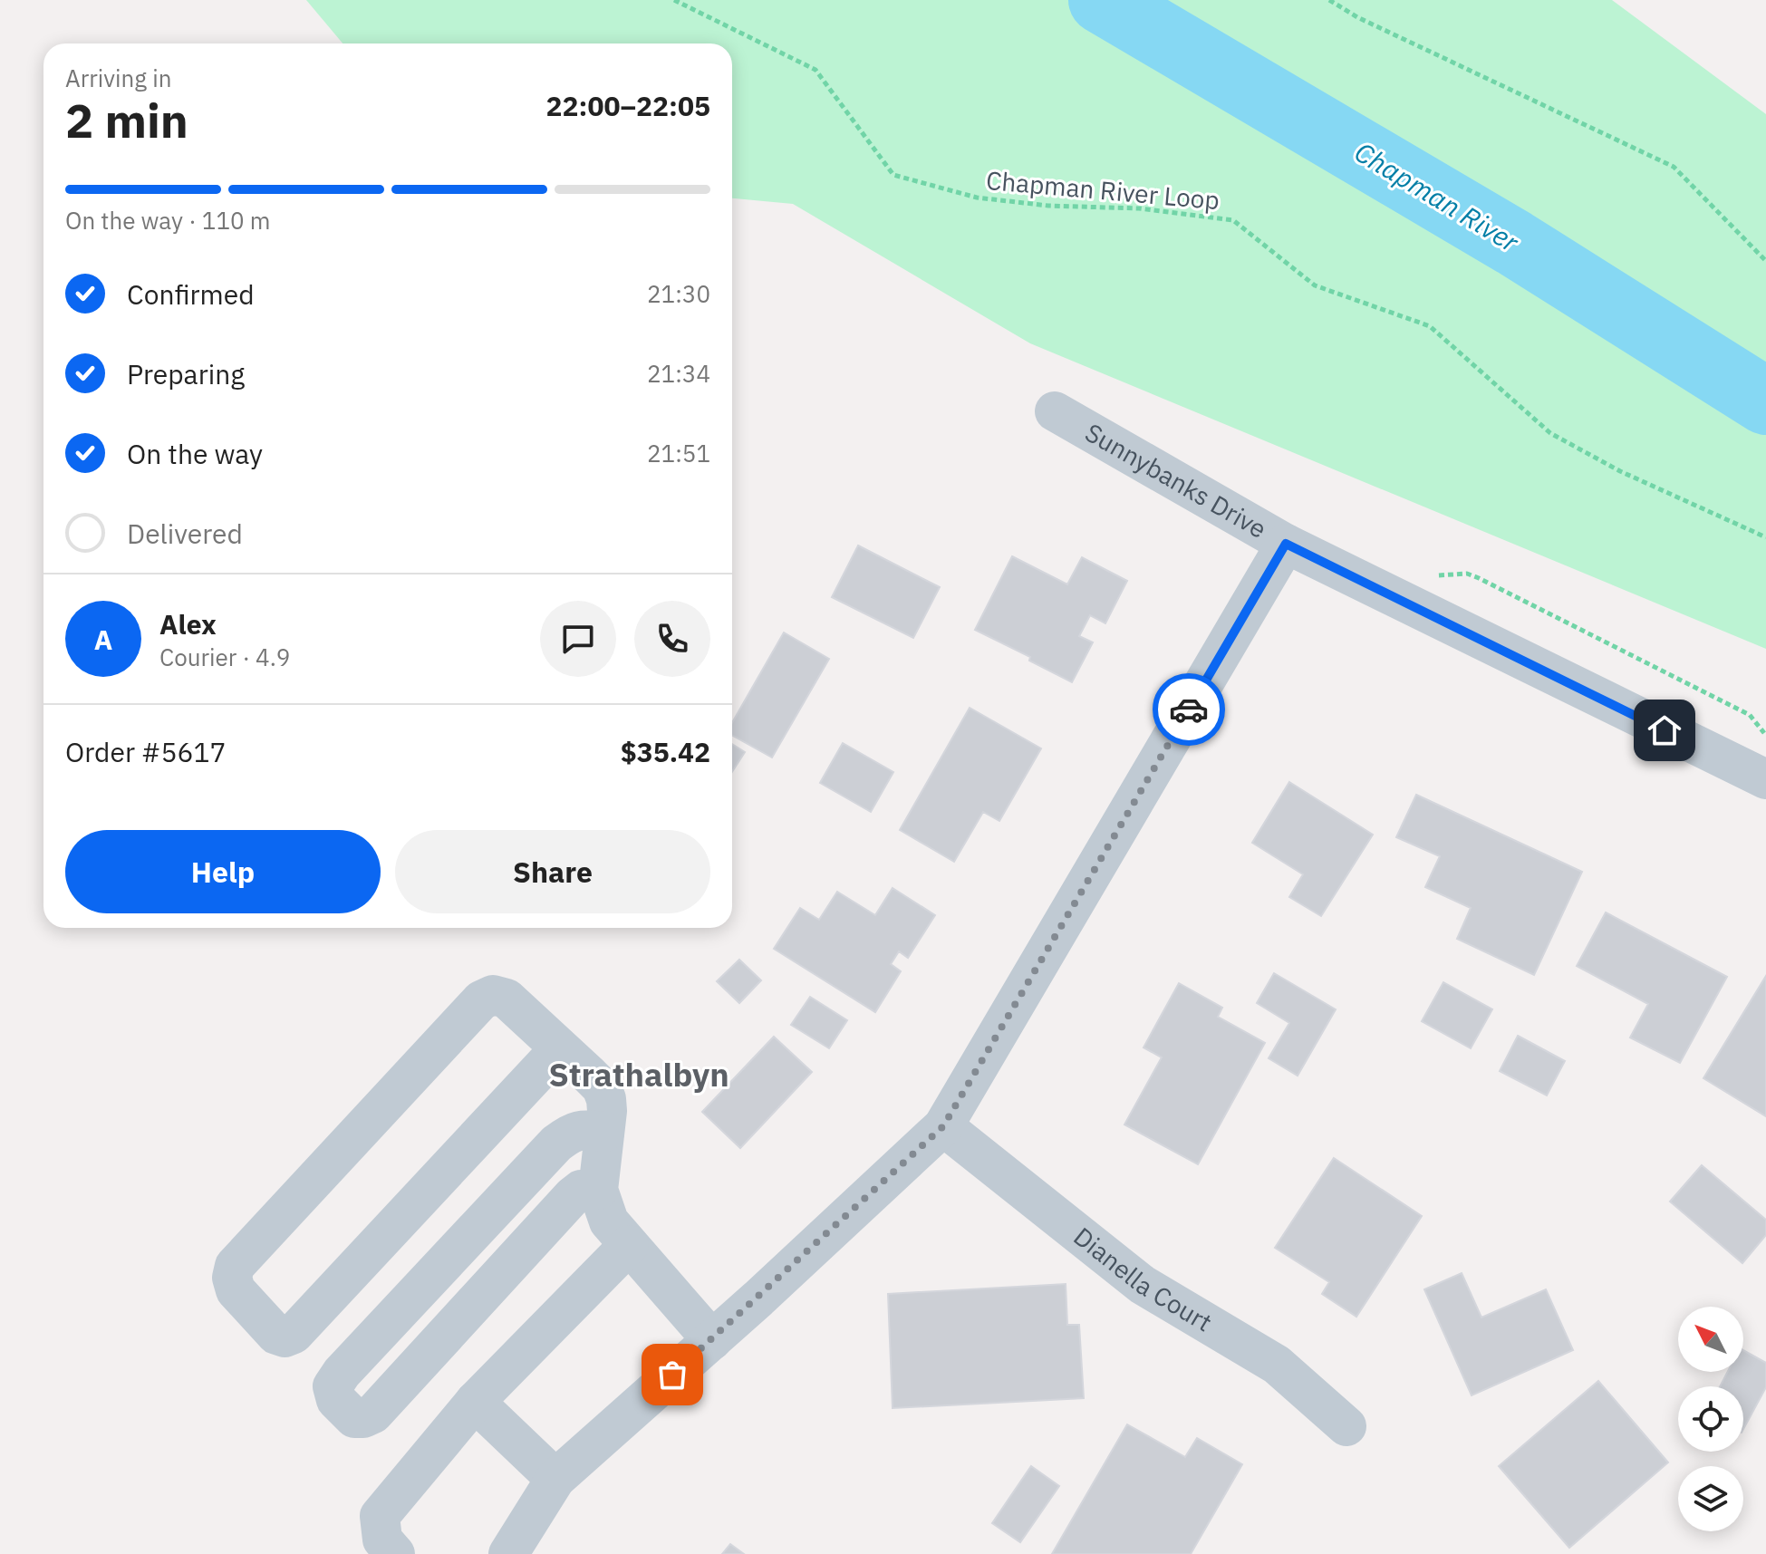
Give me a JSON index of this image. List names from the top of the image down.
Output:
{
  "streets": {
    "street": ["Sunnybanks Drive", "Dianella Court"],
    "path": ["Chapman River Loop"]
  },
  "districts": ["Strathalbyn"],
  "water": ["Chapman River"],
  "north": "top left",
  "page": {
    "heading": ["2 min", "Arriving in", "22:00–22:05"],
    "panel": [
      "Alex",
      "Courier · 4.9",
      "Order #5617",
      "$35.42"
    ],
    "bar": "On the way · 110 m",
    "list": [
      ["Confirmed", "21:30"],
      ["Preparing", "21:34"],
      ["On the way", "21:51"],
      "Delivered"
    ],
    "round": "A",
    "buttons": ["Help", "Share"]
  }
}
